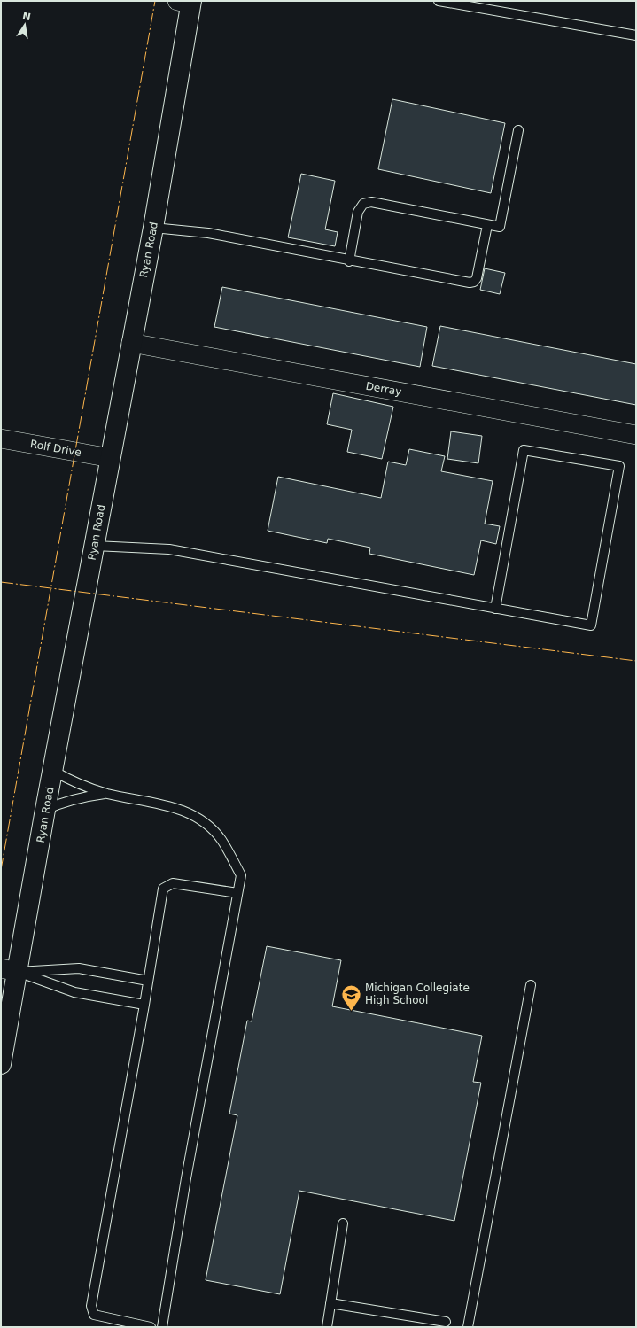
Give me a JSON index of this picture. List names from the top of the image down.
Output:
{
  "streets": {
    "main road": ["Ryan Road"],
    "street": ["Derray", "Rolf Drive"]
  },
  "crossings": [
    ["Ryan Road", "Derray"],
    ["Ryan Road", "Rolf Drive"]
  ],
  "places": {
    "school or university": ["Michigan Collegiate High School"]
  },
  "north": "top"
}
